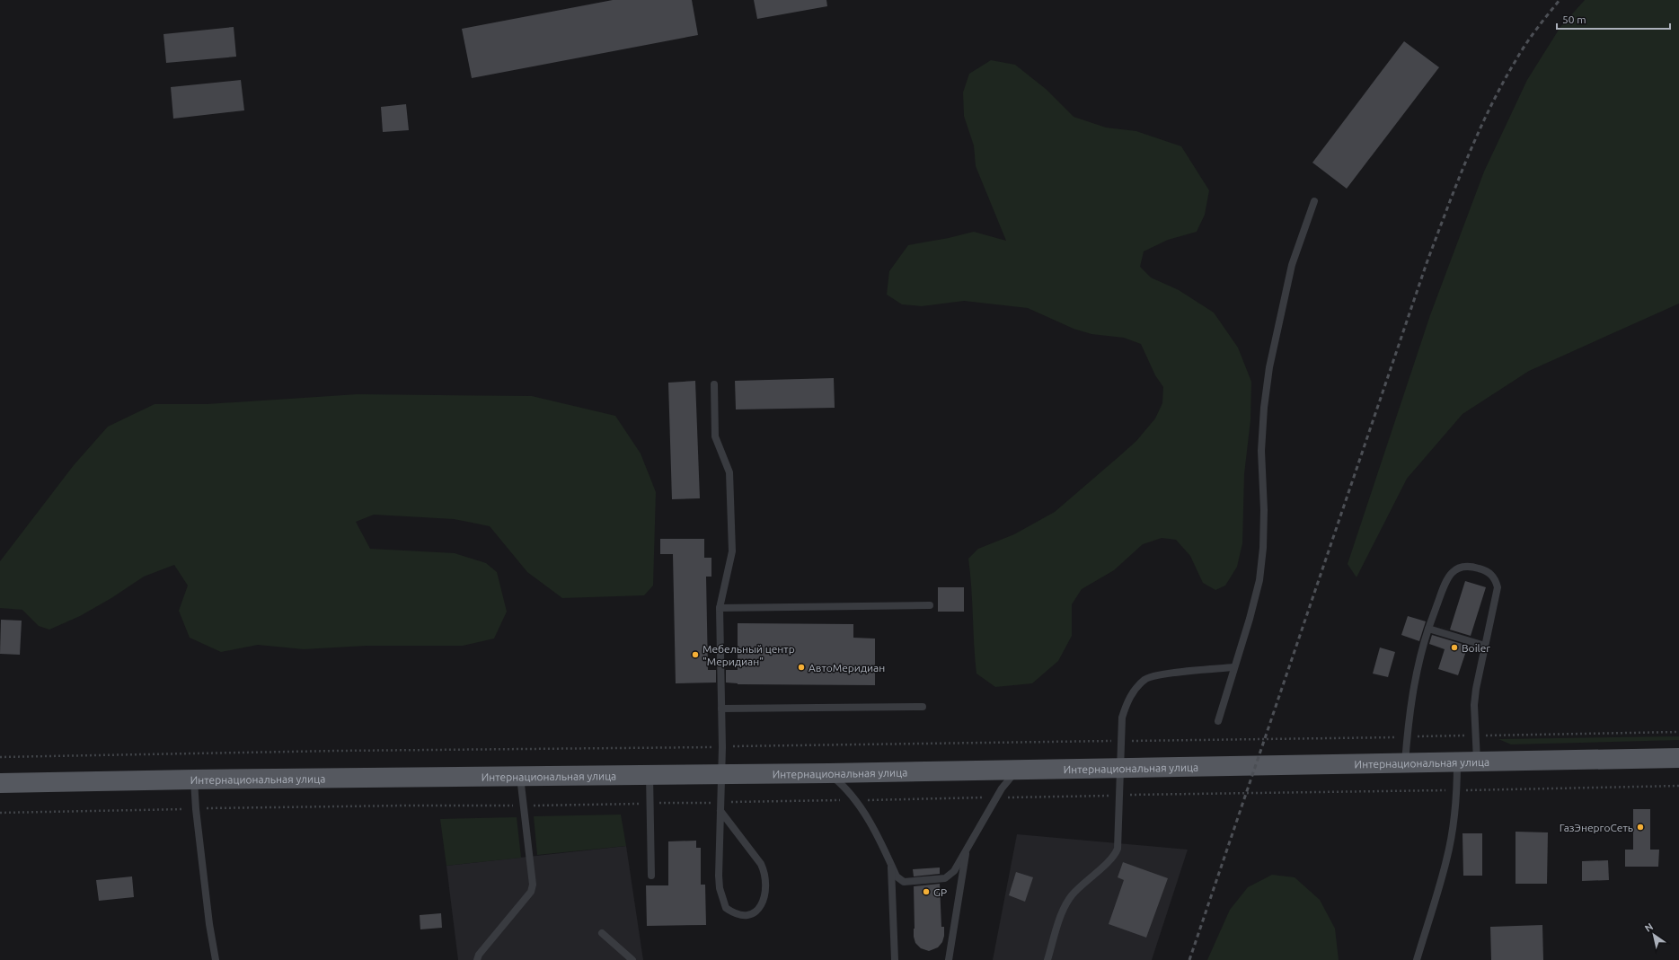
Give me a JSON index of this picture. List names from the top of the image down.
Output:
{
  "streets": {
    "main road": ["Интернациональная улица"]
  },
  "places": [
    "Boiler",
    "Мебельный центр \"Меридиан\"",
    "АвтоМеридиан",
    "ГазЭнергоСеть",
    "GP"
  ],
  "scale_bar": "50 m",
  "north": "top left"
}
